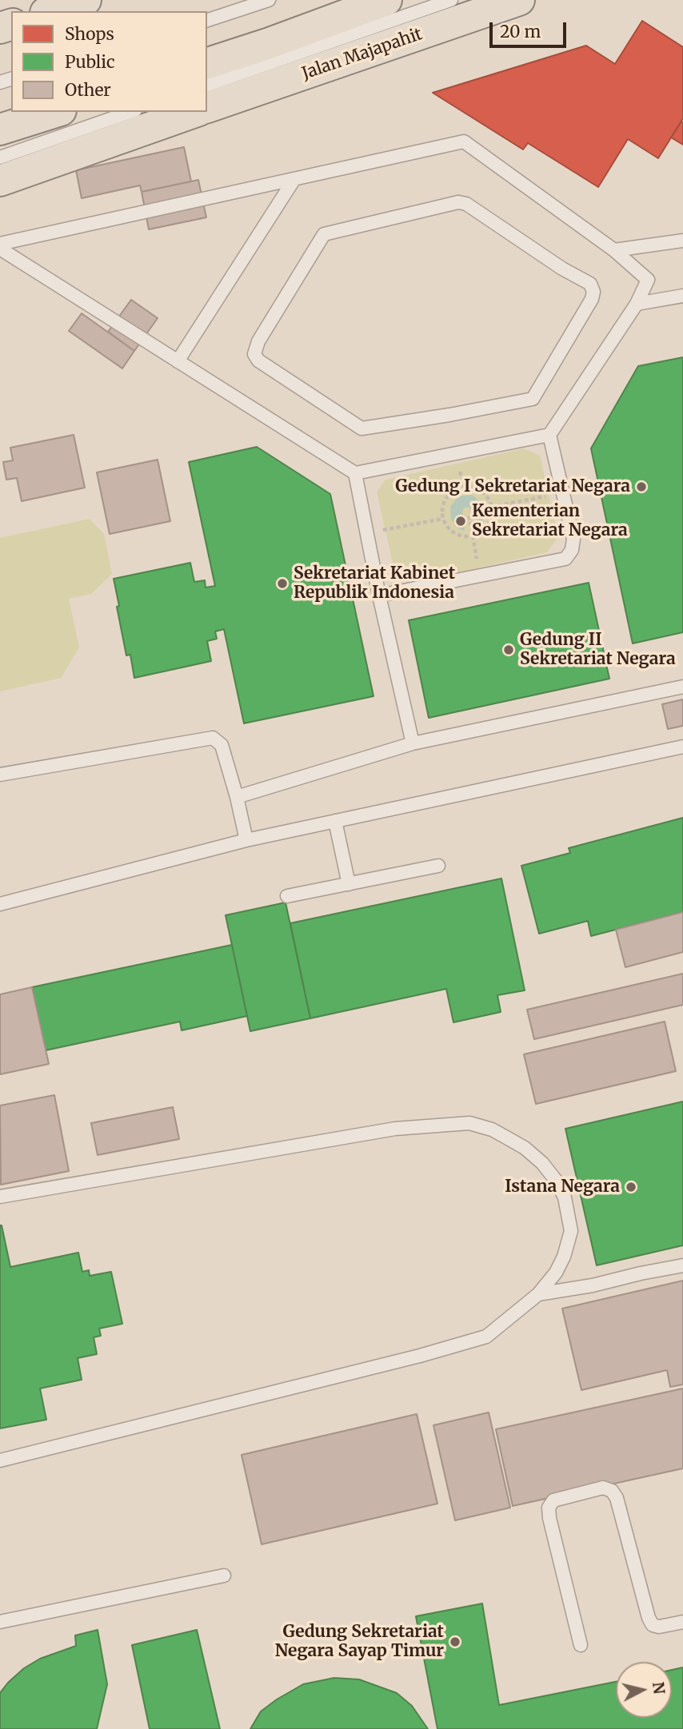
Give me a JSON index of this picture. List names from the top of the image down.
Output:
{
  "streets": {
    "main road": ["Jalan Majapahit"]
  },
  "places": [
    "Gedung I Sekretariat Negara",
    "Kementerian Sekretariat Negara",
    "Sekretariat Kabinet Republik Indonesia",
    "Gedung II Sekretariat Negara",
    "Istana Negara",
    "Gedung Sekretariat Negara Sayap Timur"
  ],
  "legend": ["Shops", "Public", "Other"],
  "scale_bar": "20 m",
  "north": "right"
}
